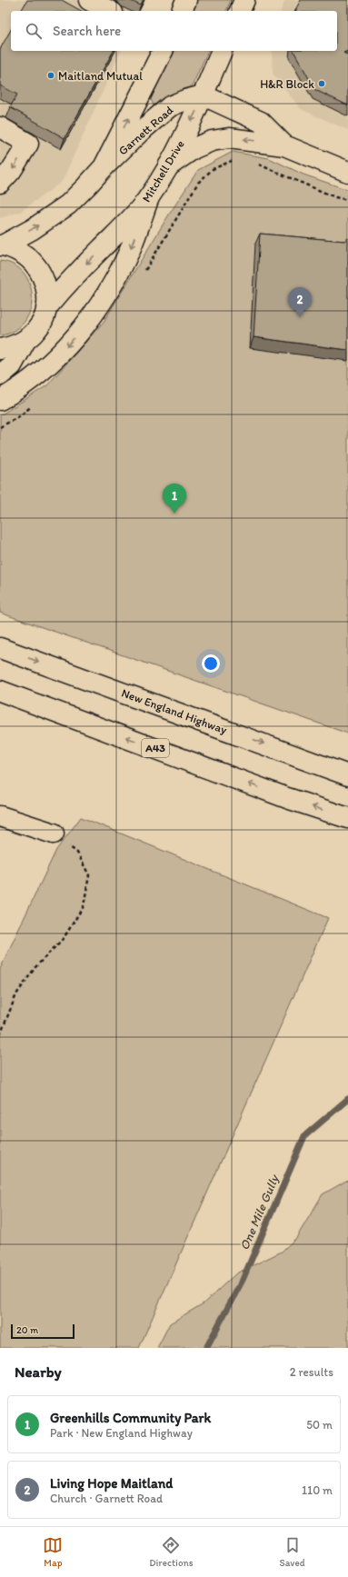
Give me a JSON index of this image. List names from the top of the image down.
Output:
{
  "streets": {
    "main road": [
      "Garnett Road",
      "Mitchell Drive",
      "New England Highway",
      "A43"
    ]
  },
  "crossings": [
    ["Garnett Road", "Mitchell Drive"]
  ],
  "water": ["One Mile Gully"],
  "places": ["Maitland Mutual", "H&R Block"],
  "scale_bar": "20 m",
  "page": {
    "search": "Search here",
    "pins": ["2", "1"],
    "scale": "20 m",
    "heading": ["Nearby", "2 results"],
    "list": [
      {
        "mark": "1",
        "name": "Greenhills Community Park",
        "note": "Park · New England Highway",
        "value": "50 m"
      },
      {
        "mark": "2",
        "name": "Living Hope Maitland",
        "note": "Church · Garnett Road",
        "value": "110 m"
      }
    ],
    "nav": ["Map", "Directions", "Saved"]
  }
}
